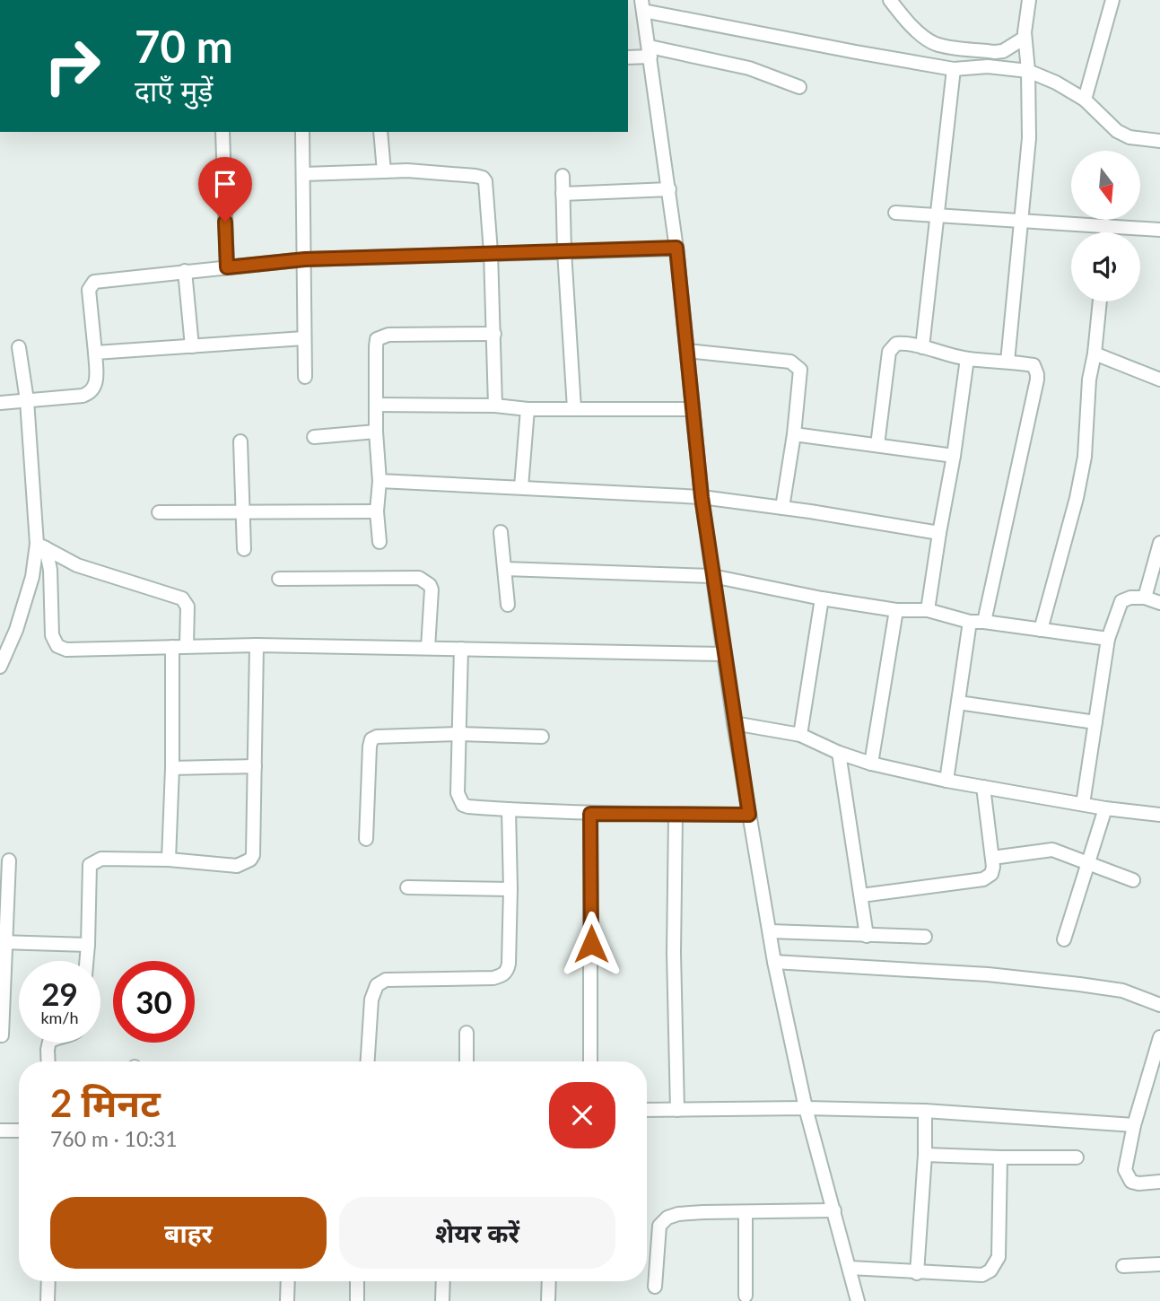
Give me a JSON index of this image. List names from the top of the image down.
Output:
{
  "north": "bottom",
  "page": {
    "turn": ["70 m", "दाएँ मुड़ें"],
    "speed": "29 km/h",
    "limit": "30",
    "heading": ["2 मिनट", "760 m · 10:31"],
    "buttons": ["बाहर", "शेयर करें"]
  }
}
